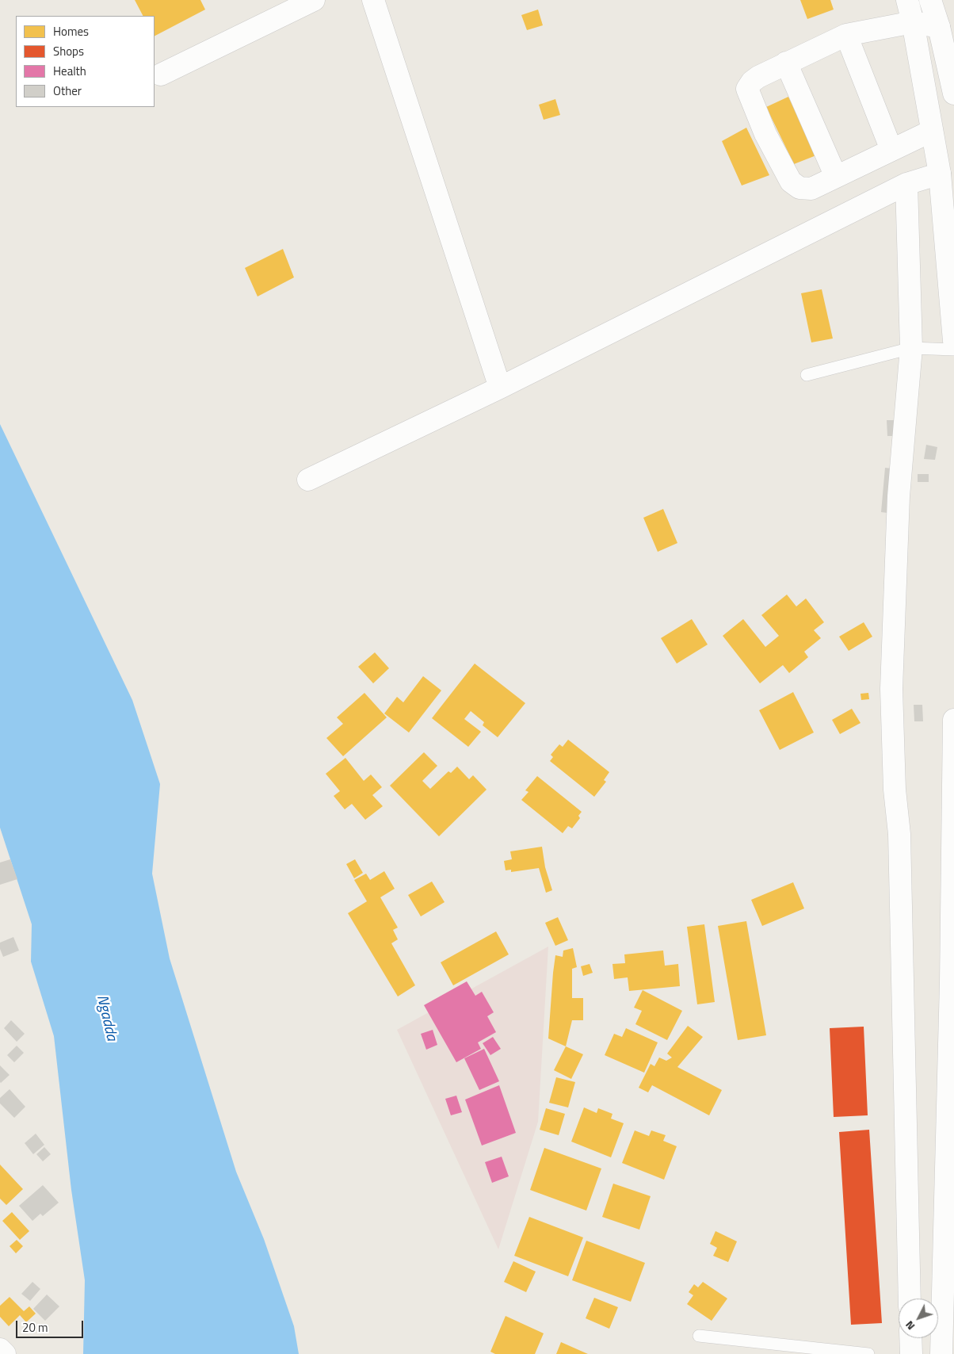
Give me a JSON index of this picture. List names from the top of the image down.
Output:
{
  "water": ["Ngadda"],
  "legend": [
    "Homes",
    "Shops",
    "Health",
    "Other"
  ],
  "scale_bar": "20 m",
  "north": "bottom left"
}
